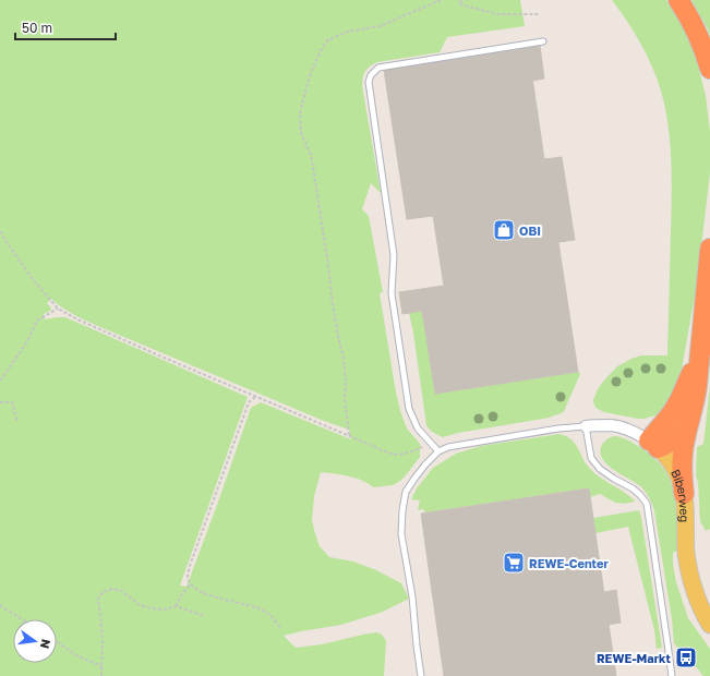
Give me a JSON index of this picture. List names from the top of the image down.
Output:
{
  "streets": {
    "main road": ["Biberweg"]
  },
  "places": {
    "shop": ["OBI"],
    "supermarket": ["REWE-Center"],
    "bus stop": ["REWE-Markt"]
  },
  "scale_bar": "50 m",
  "north": "right"
}
